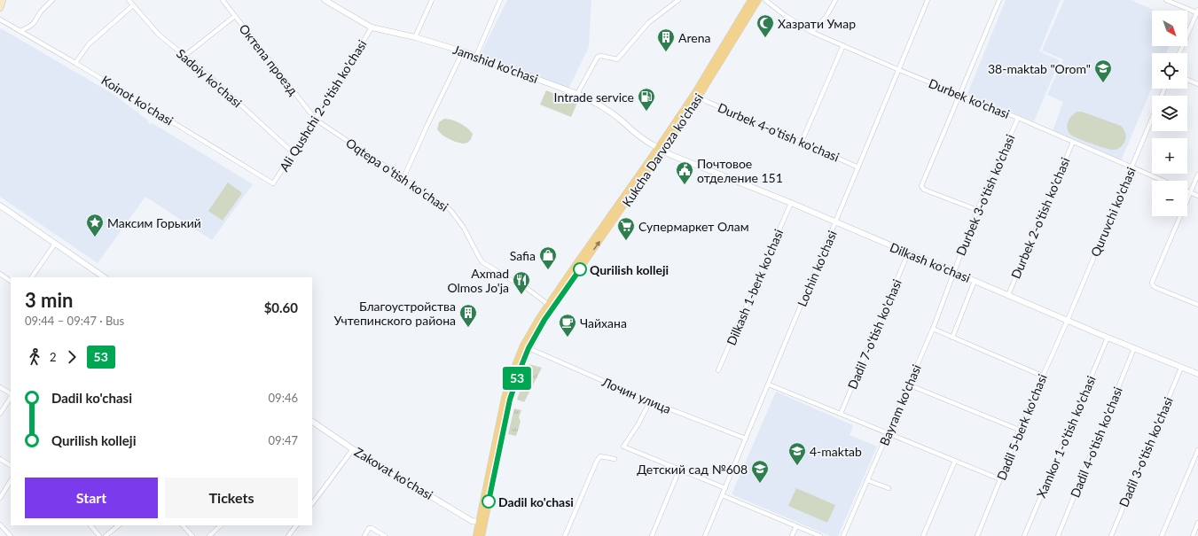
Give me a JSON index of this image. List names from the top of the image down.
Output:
{
  "streets": {
    "main road": ["Kukcha Darvoza ko'chasi"],
    "street": [
      "Октепа проезд",
      "Jamshid ko'chasi",
      "Sadoiy ko'chasi",
      "Durbek ko'chasi",
      "Koinot ko'chasi",
      "Ali Qushchi 2-o'tish ko'chasi",
      "Durbek 4-o'tish ko'chasi",
      "Oqtepa oʻtish koʻchasi",
      "Durbek 3-o'tish ko'chasi",
      "Quruvchi ko'chasi",
      "Durbek 2-o'tish ko'chasi",
      "Dilkash ko'chasi",
      "Lochin ko'chasi",
      "Dilkash 1-berk ko'chasi",
      "Dadil 7-o'tish ko'chasi",
      "Лочин улица",
      "Bayram ko'chasi",
      "Dadil 5-berk ko'chasi",
      "Xamkor 1-o'tish ko'chasi",
      "Dadil 4-o'tish ko'chasi",
      "Dadil 3-o'tish ko'chasi",
      "Zakovat ko'chasi"
    ]
  },
  "crossings": [
    ["Октепа проезд", "Ali Qushchi 2-o'tish ko'chasi"],
    ["Октепа проезд", "Oqtepa oʻtish koʻchasi"],
    ["Jamshid ko'chasi", "Ali Qushchi 2-o'tish ko'chasi"],
    ["Jamshid ko'chasi", "Kukcha Darvoza ko'chasi"],
    ["Jamshid ko'chasi", "Dilkash ko'chasi"],
    ["Sadoiy ko'chasi", "Ali Qushchi 2-o'tish ko'chasi"],
    ["Durbek ko'chasi", "Durbek 3-o'tish ko'chasi"],
    ["Durbek ko'chasi", "Quruvchi ko'chasi"],
    ["Durbek ko'chasi", "Durbek 2-o'tish ko'chasi"],
    ["Durbek ko'chasi", "Lochin ko'chasi"],
    ["Koinot ko'chasi", "Ali Qushchi 2-o'tish ko'chasi"],
    ["Ali Qushchi 2-o'tish ko'chasi", "Oqtepa oʻtish koʻchasi"],
    ["Durbek 4-o'tish ko'chasi", "Kukcha Darvoza ko'chasi"],
    ["Durbek 4-o'tish ko'chasi", "Lochin ko'chasi"],
    ["Kukcha Darvoza ko'chasi", "Oqtepa oʻtish koʻchasi"],
    ["Kukcha Darvoza ko'chasi", "Dilkash ko'chasi"],
    ["Kukcha Darvoza ko'chasi", "Лочин улица"],
    ["Kukcha Darvoza ko'chasi", "Zakovat ko'chasi"],
    ["Durbek 3-o'tish ko'chasi", "Dilkash ko'chasi"],
    ["Durbek 3-o'tish ko'chasi", "Bayram ko'chasi"],
    ["Quruvchi ko'chasi", "Dilkash ko'chasi"],
    ["Quruvchi ko'chasi", "Dadil 5-berk ko'chasi"],
    ["Durbek 2-o'tish ko'chasi", "Dilkash ko'chasi"],
    ["Dilkash ko'chasi", "Lochin ko'chasi"],
    ["Dilkash ko'chasi", "Dilkash 1-berk ko'chasi"],
    ["Dilkash ko'chasi", "Dadil 7-o'tish ko'chasi"],
    ["Dilkash ko'chasi", "Bayram ko'chasi"],
    ["Dilkash ko'chasi", "Dadil 5-berk ko'chasi"],
    ["Dilkash ko'chasi", "Xamkor 1-o'tish ko'chasi"],
    ["Dilkash ko'chasi", "Dadil 4-o'tish ko'chasi"],
    ["Dilkash ko'chasi", "Dadil 3-o'tish ko'chasi"],
    ["Lochin ko'chasi", "Лочин улица"]
  ],
  "places": {
    "mosque": ["Хазрати Умар"],
    "building": ["Arena", "Благоустройства Учтепинского района"],
    "school or university": ["38-maktab \"Orom\"", "4-maktab", "Детский сад №608"],
    "fuel station": ["Intrade service"],
    "public building": ["Почтовое отделение 151"],
    "place": ["Максим Горький"],
    "supermarket": ["Супермаркет Олам"],
    "other": ["Qurilish kolleji", "Dadil ko'chasi"],
    "shop": ["Safia"],
    "restaurant": ["Axmad Olmos Jo'ja"],
    "cafe": ["Чайхана"]
  },
  "lines": ["bus line 53"],
  "north": "bottom right",
  "page": {
    "on_map": "53",
    "map_buttons": ["+", "−"],
    "heading": ["3 min", "09:44 – 09:47 · Bus", "$0.60"],
    "legs": ["2", "53"],
    "list": [
      {
        "name": "Dadil ko'chasi",
        "value": "09:46"
      },
      {
        "name": "Qurilish kolleji",
        "value": "09:47"
      }
    ],
    "buttons": ["Start", "Tickets"]
  }
}
